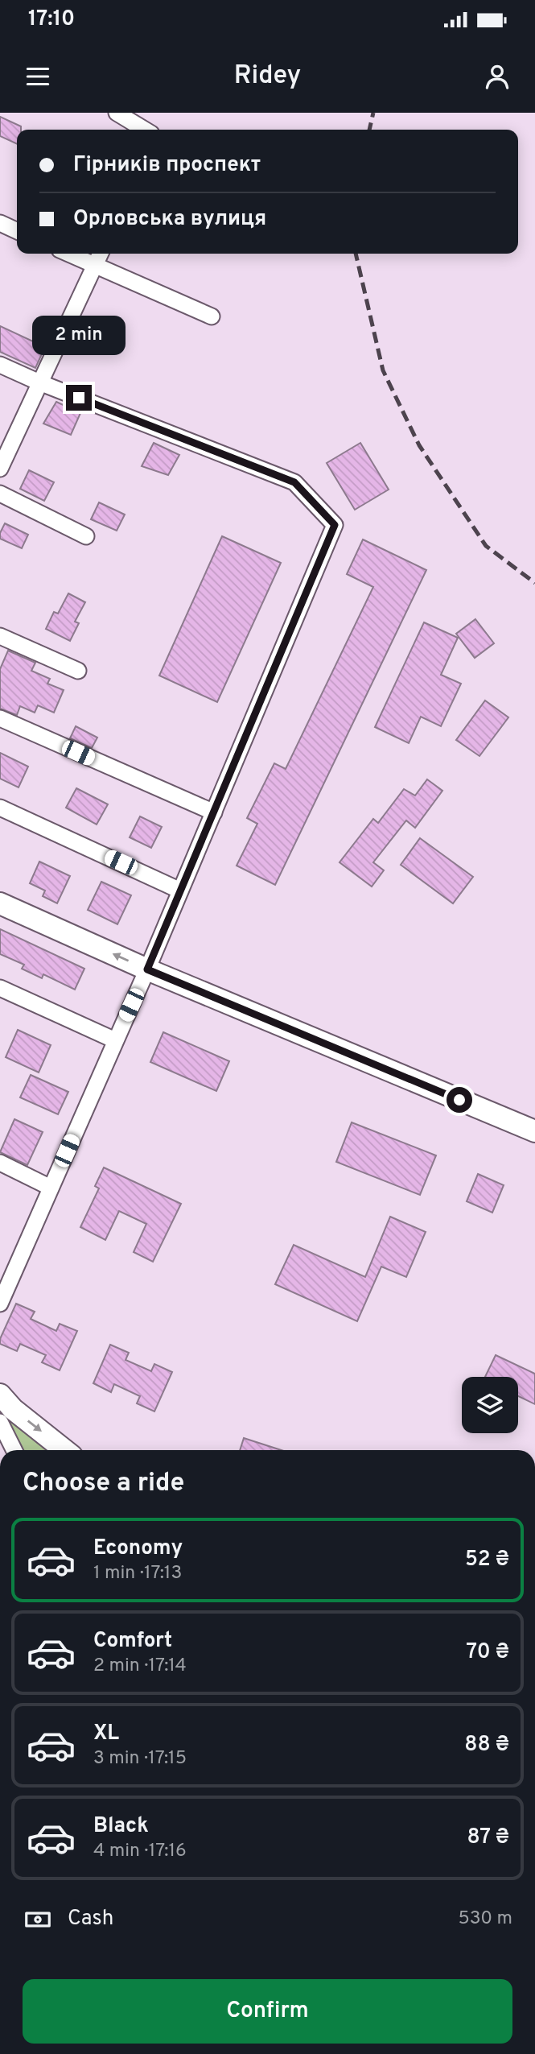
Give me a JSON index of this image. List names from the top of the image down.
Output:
{
  "page": {
    "status": "17:10",
    "header": "Ridey",
    "banner": ["Гірників проспект", "Орловська вулиця"],
    "bubble": "2 min",
    "heading": "Choose a ride",
    "list": [
      {
        "name": "Economy",
        "note": "1 min · 17:13",
        "value": "52 ₴"
      },
      {
        "name": "Comfort",
        "note": "2 min · 17:14",
        "value": "70 ₴"
      },
      {
        "name": "XL",
        "note": "3 min · 17:15",
        "value": "88 ₴"
      },
      {
        "name": "Black",
        "note": "4 min · 17:16",
        "value": "87 ₴"
      }
    ],
    "pay": ["Cash", "530 m"],
    "buttons": "Confirm"
  }
}
